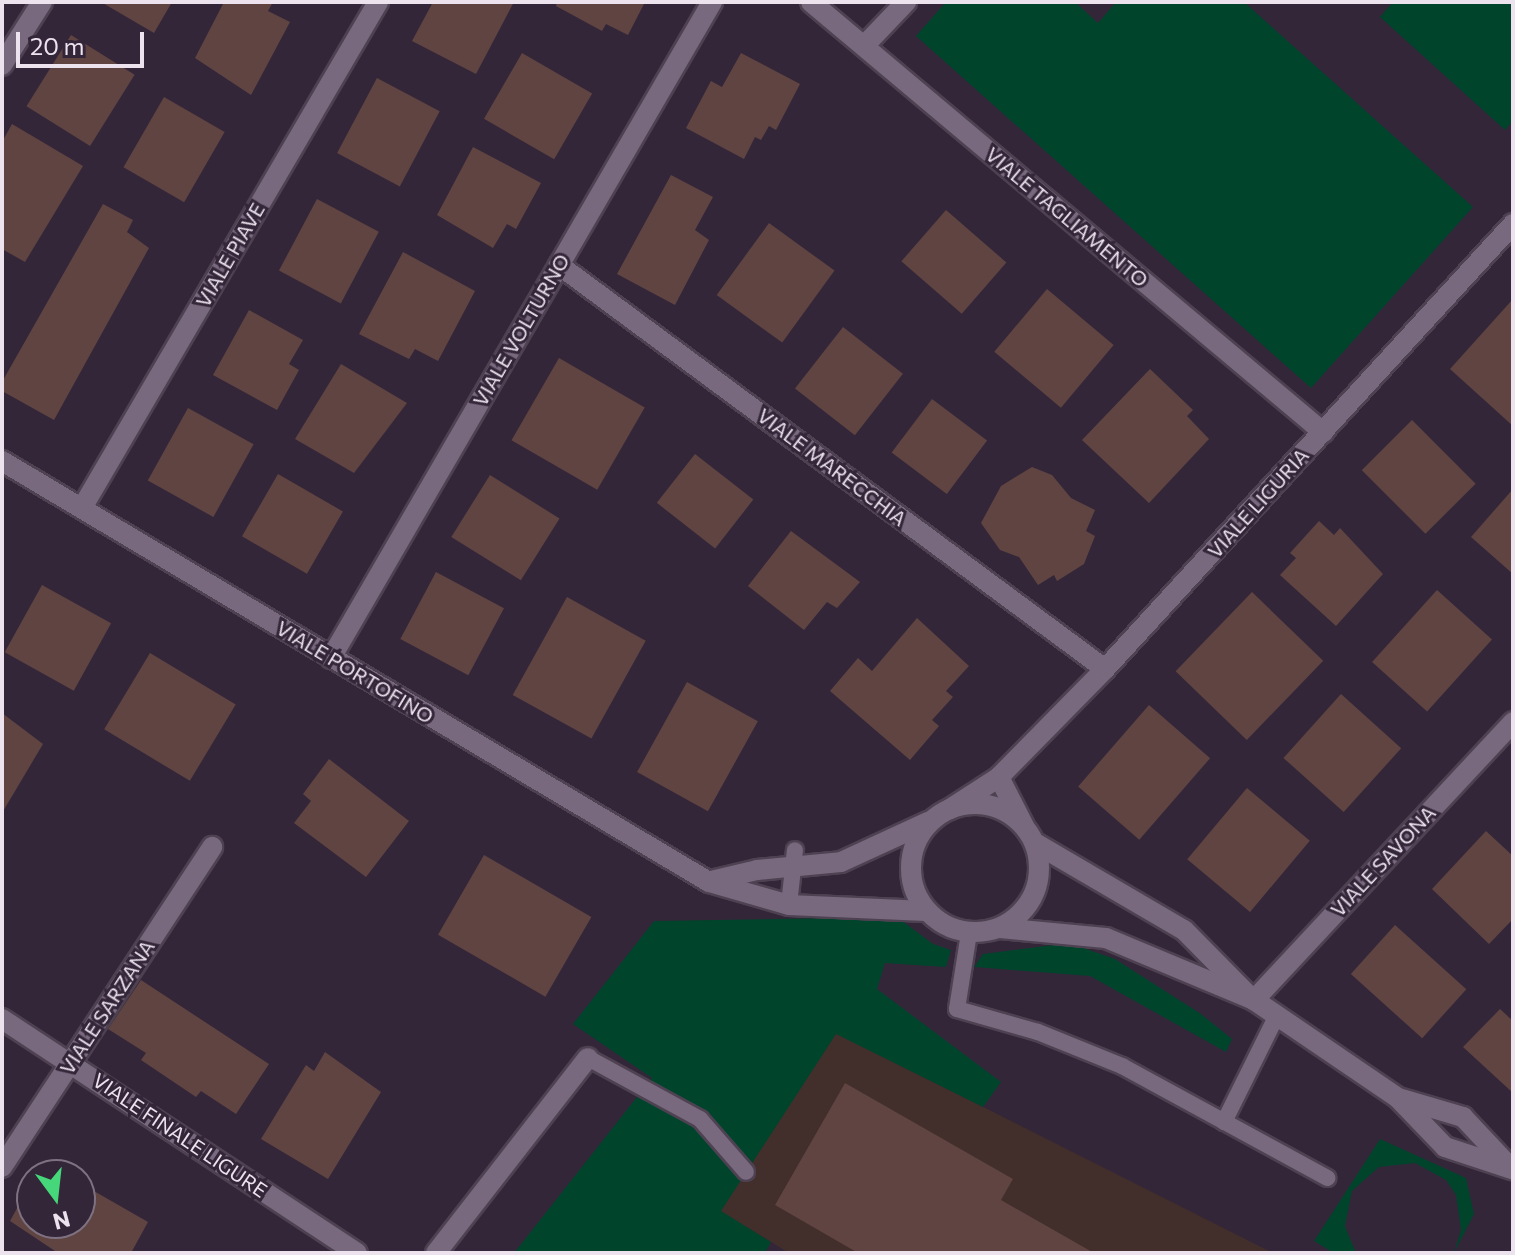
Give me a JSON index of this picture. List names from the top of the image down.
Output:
{
  "streets": {
    "street": [
      "VIALE TAGLIAMENTO",
      "VIALE PIAVE",
      "VIALE VOLTURNO",
      "VIALE MARECCHIA",
      "VIALE LIGURIA",
      "VIALE PORTOFINO",
      "VIALE SAVONA",
      "VIALE SARZANA",
      "VIALE FINALE LIGURE"
    ]
  },
  "crossings": [
    ["VIALE TAGLIAMENTO", "VIALE LIGURIA"],
    ["VIALE PIAVE", "VIALE PORTOFINO"],
    ["VIALE VOLTURNO", "VIALE MARECCHIA"],
    ["VIALE VOLTURNO", "VIALE PORTOFINO"],
    ["VIALE MARECCHIA", "VIALE LIGURIA"],
    ["VIALE LIGURIA", "VIALE PORTOFINO"],
    ["VIALE SARZANA", "VIALE FINALE LIGURE"]
  ],
  "scale_bar": "20 m",
  "north": "bottom"
}
